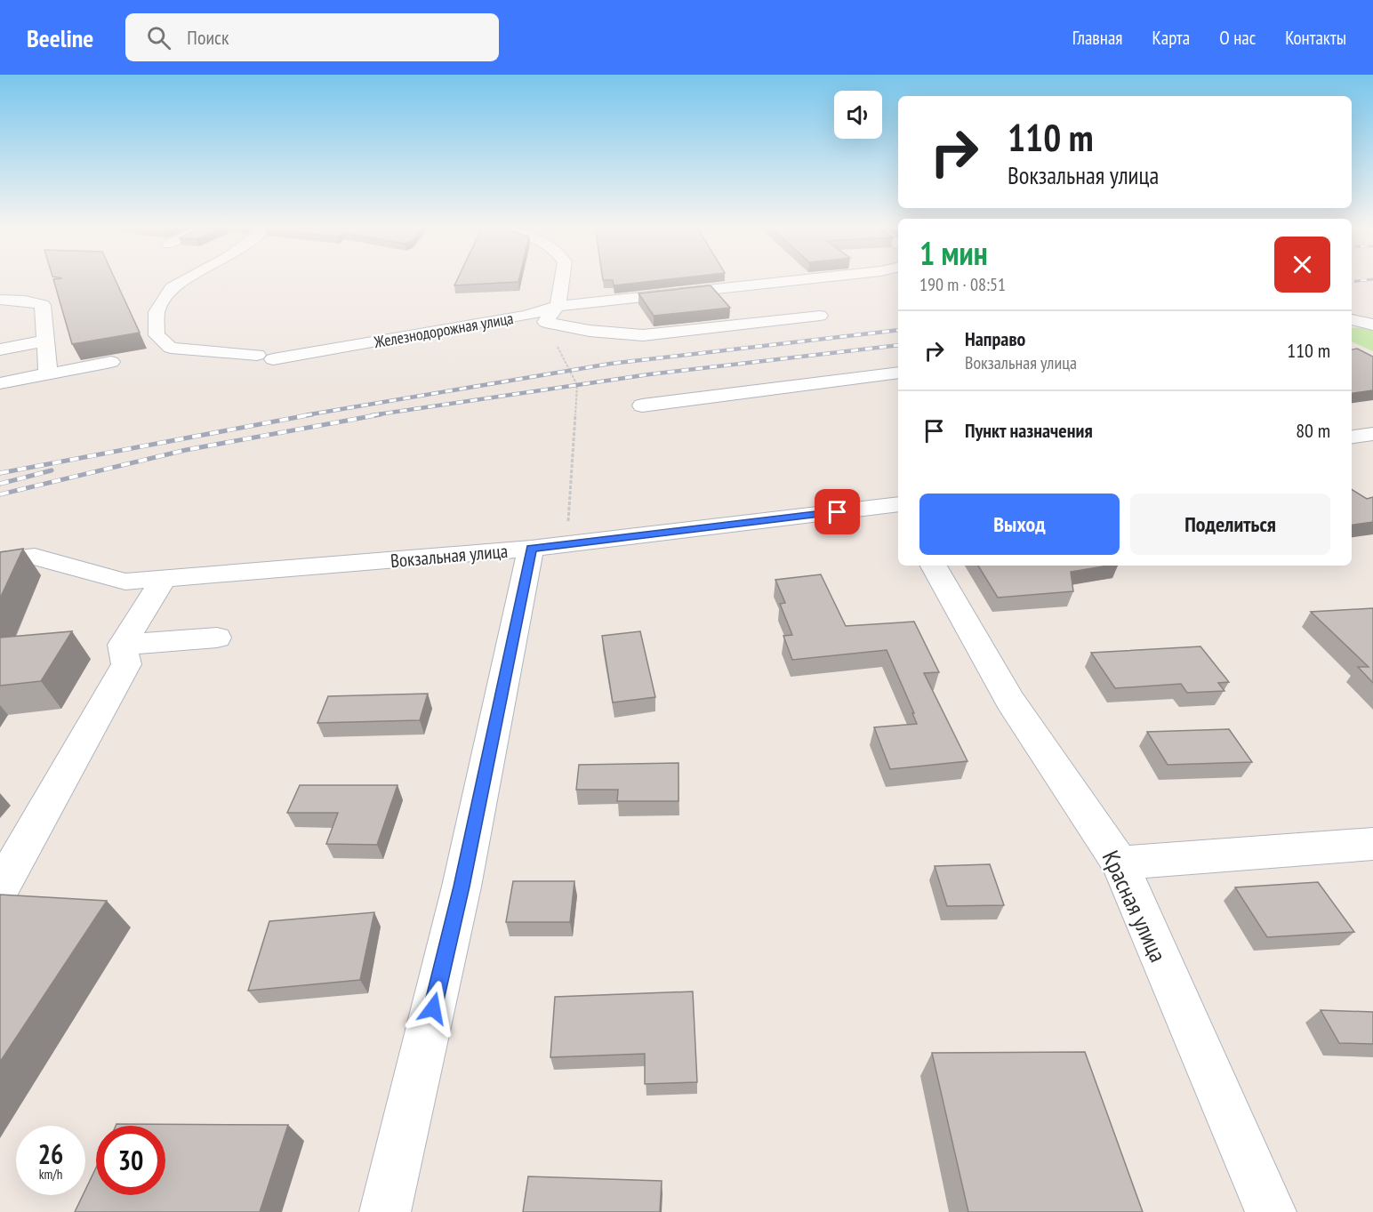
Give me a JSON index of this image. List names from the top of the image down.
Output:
{
  "streets": {
    "street": ["Железнодорожная улица", "Вокзальная улица", "Красная улица"]
  },
  "page": {
    "header": "Beeline",
    "search": "Поиск",
    "nav": [
      "Главная",
      "Карта",
      "О нас",
      "Контакты"
    ],
    "turn": ["110 m", "Вокзальная улица"],
    "heading": ["1 мин", "190 m · 08:51"],
    "list": [
      {
        "name": "Направо",
        "note": "Вокзальная улица",
        "value": "110 m"
      },
      {
        "name": "Пункт назначения",
        "value": "80 m"
      }
    ],
    "buttons": ["Выход", "Поделиться"],
    "speed": "26 km/h",
    "limit": "30"
  }
}
